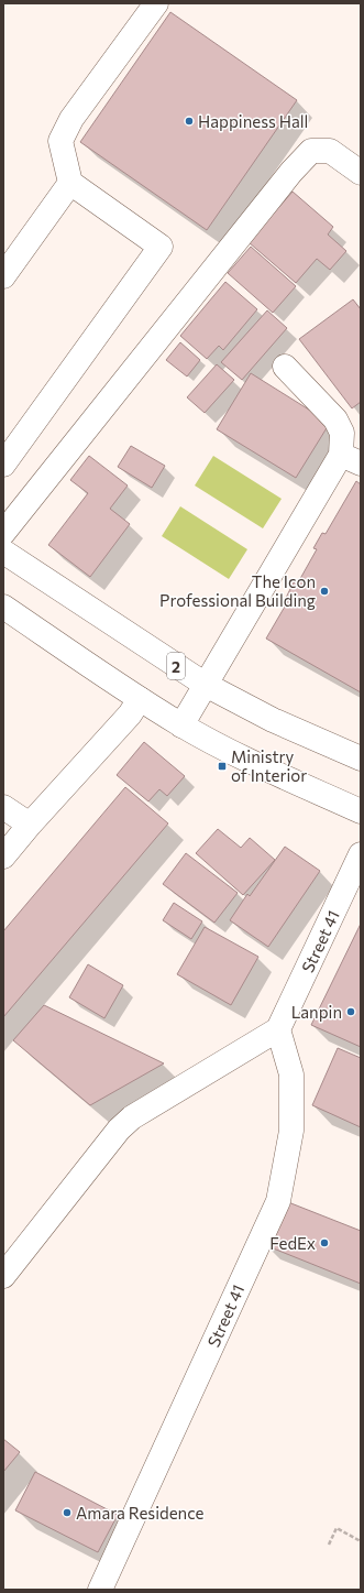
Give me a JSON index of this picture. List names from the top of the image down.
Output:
{
  "streets": {
    "street": ["2", "Street 41"]
  },
  "places": {
    "other": [
      "Happiness Hall",
      "The Icon Professional Building",
      "Lanpin",
      "FedEx",
      "Amara Residence"
    ],
    "transit": ["Ministry of Interior"]
  }
}
